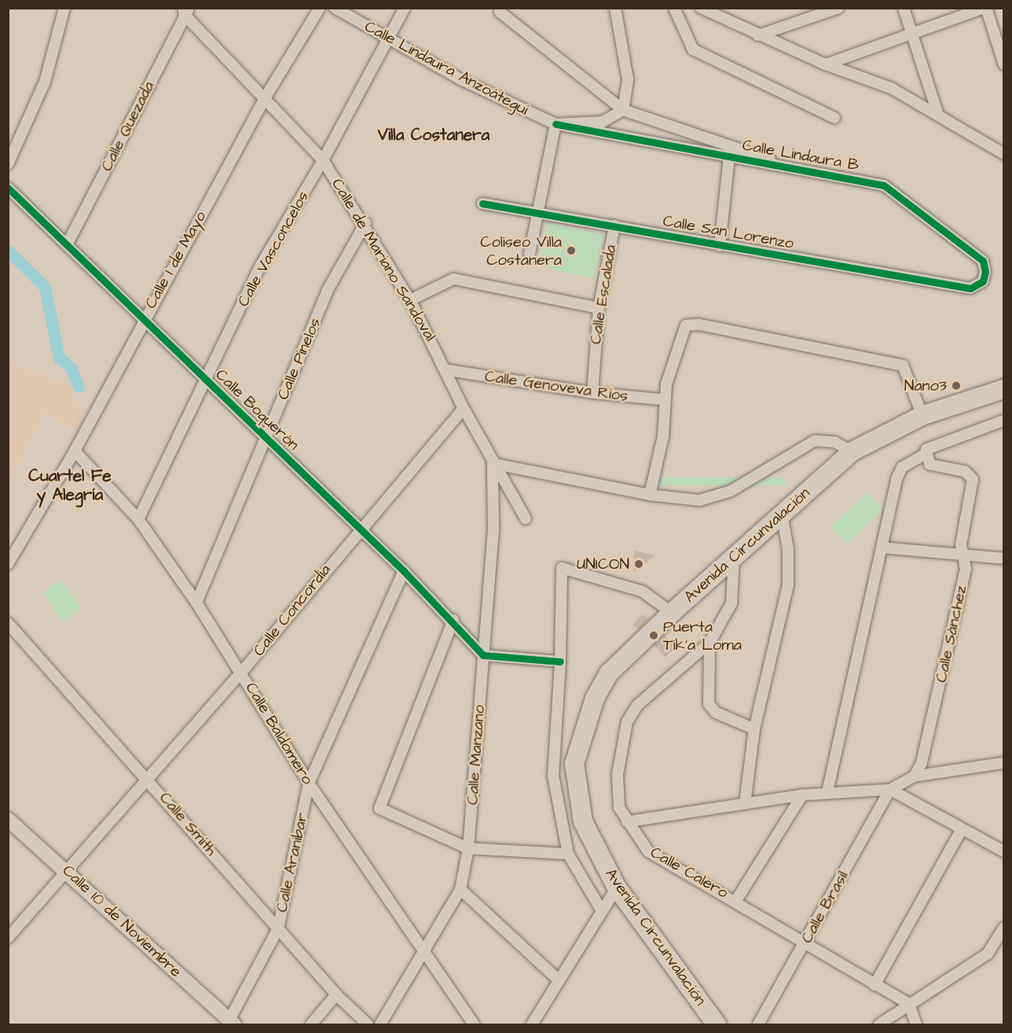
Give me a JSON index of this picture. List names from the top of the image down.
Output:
{
  "streets": {
    "highway": ["Avenida Circunvalación"],
    "main road": ["Calle 10 de Noviembre"],
    "street": [
      "Calle Lindaura Anzoátegui",
      "Calle Quezada",
      "Calle Lindaura B",
      "Calle San Lorenzo",
      "Calle Vasconcelos",
      "Calle 1 de Mayo",
      "Calle de Mariano Sandoval",
      "Calle Escalada",
      "Calle Pinelos",
      "Calle Genoveva Ríos",
      "Calle Boquerón",
      "Calle Concordia",
      "Calle Sánchez",
      "Calle Baldomero",
      "Calle Manzano",
      "Calle Smith",
      "Calle Aranibar",
      "Calle Calero",
      "Calle Brasil"
    ]
  },
  "crossings": [
    ["Calle Lindaura Anzoátegui", "Calle Lindaura B"],
    ["Calle Lindaura Anzoátegui", "Calle Vasconcelos"],
    ["Calle Quezada", "Calle de Mariano Sandoval"],
    ["Calle Quezada", "Calle Boquerón"],
    ["Calle Lindaura B", "Calle San Lorenzo"],
    ["Calle San Lorenzo", "Calle Escalada"],
    ["Calle Vasconcelos", "Calle de Mariano Sandoval"],
    ["Calle Vasconcelos", "Calle Boquerón"],
    ["Calle Vasconcelos", "Calle Baldomero"],
    ["Calle 1 de Mayo", "Calle de Mariano Sandoval"],
    ["Calle 1 de Mayo", "Calle Boquerón"],
    ["Calle 1 de Mayo", "Calle Baldomero"],
    ["Calle de Mariano Sandoval", "Calle Pinelos"],
    ["Calle de Mariano Sandoval", "Calle Genoveva Ríos"],
    ["Calle de Mariano Sandoval", "Calle Concordia"],
    ["Calle de Mariano Sandoval", "Calle Manzano"],
    ["Calle Escalada", "Calle Genoveva Ríos"],
    ["Calle Pinelos", "Calle Boquerón"],
    ["Calle Pinelos", "Calle Baldomero"],
    ["Calle Boquerón", "Calle Concordia"],
    ["Calle Boquerón", "Calle Manzano"],
    ["Calle Boquerón", "Calle Aranibar"],
    ["Avenida Circunvalación", "Calle Calero"],
    ["Calle Concordia", "Calle Baldomero"],
    ["Calle Concordia", "Calle Smith"],
    ["Calle Concordia", "Calle 10 de Noviembre"],
    ["Calle Baldomero", "Calle Manzano"],
    ["Calle Baldomero", "Calle Aranibar"],
    ["Calle Smith", "Calle Aranibar"],
    ["Calle Aranibar", "Calle 10 de Noviembre"],
    ["Calle Calero", "Calle Brasil"]
  ],
  "districts": ["Villa Costanera", "Cuartel Fe y Alegría"],
  "places": [
    "Coliseo Villa Costanera",
    "Nano3",
    "UNICON",
    "Puerta Tik'a Loma"
  ]
}
